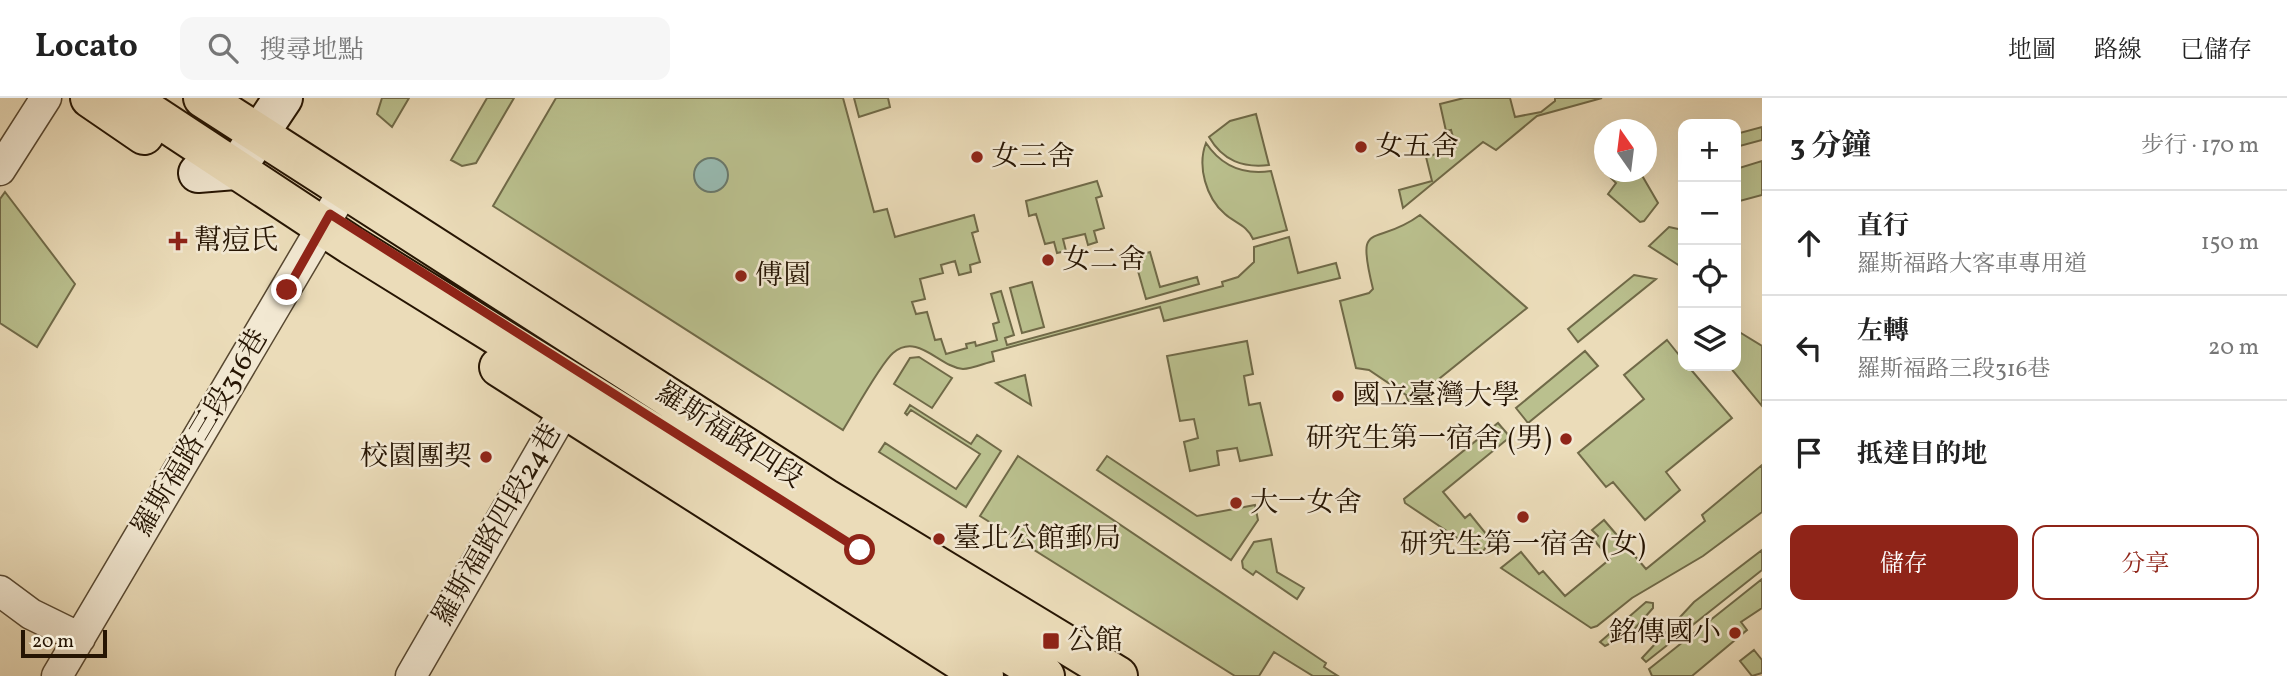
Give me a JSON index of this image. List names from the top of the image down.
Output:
{
  "streets": {
    "main road": ["羅斯福路四段"],
    "street": ["羅斯福路三段316巷", "羅斯福路四段24巷"]
  },
  "crossings": [
    ["羅斯福路三段316巷", "羅斯福路四段"]
  ],
  "places": {
    "other": [
      "女五舍",
      "女三舍",
      "女二舍",
      "傅園",
      "國立臺灣大學",
      "研究生第一宿舍 (男)",
      "校園團契",
      "大一女舍",
      "研究生第一宿舍 (女)",
      "臺北公館郵局",
      "銘傳國小"
    ],
    "health": ["幫痘氏"],
    "transit": ["公館"]
  },
  "scale_bar": "20 m",
  "north": "top",
  "page": {
    "header": "Locato",
    "search": "搜尋地點",
    "nav": ["地圖", "路線", "已儲存"],
    "heading": ["3 分鐘", "步行 · 170 m"],
    "map_buttons": ["+", "−"],
    "list": [
      ["直行", "羅斯福路大客車專用道", "150 m"],
      ["左轉", "羅斯福路三段316巷", "20 m"],
      "抵達目的地"
    ],
    "buttons": ["儲存", "分享"],
    "scale": "20 m"
  }
}
